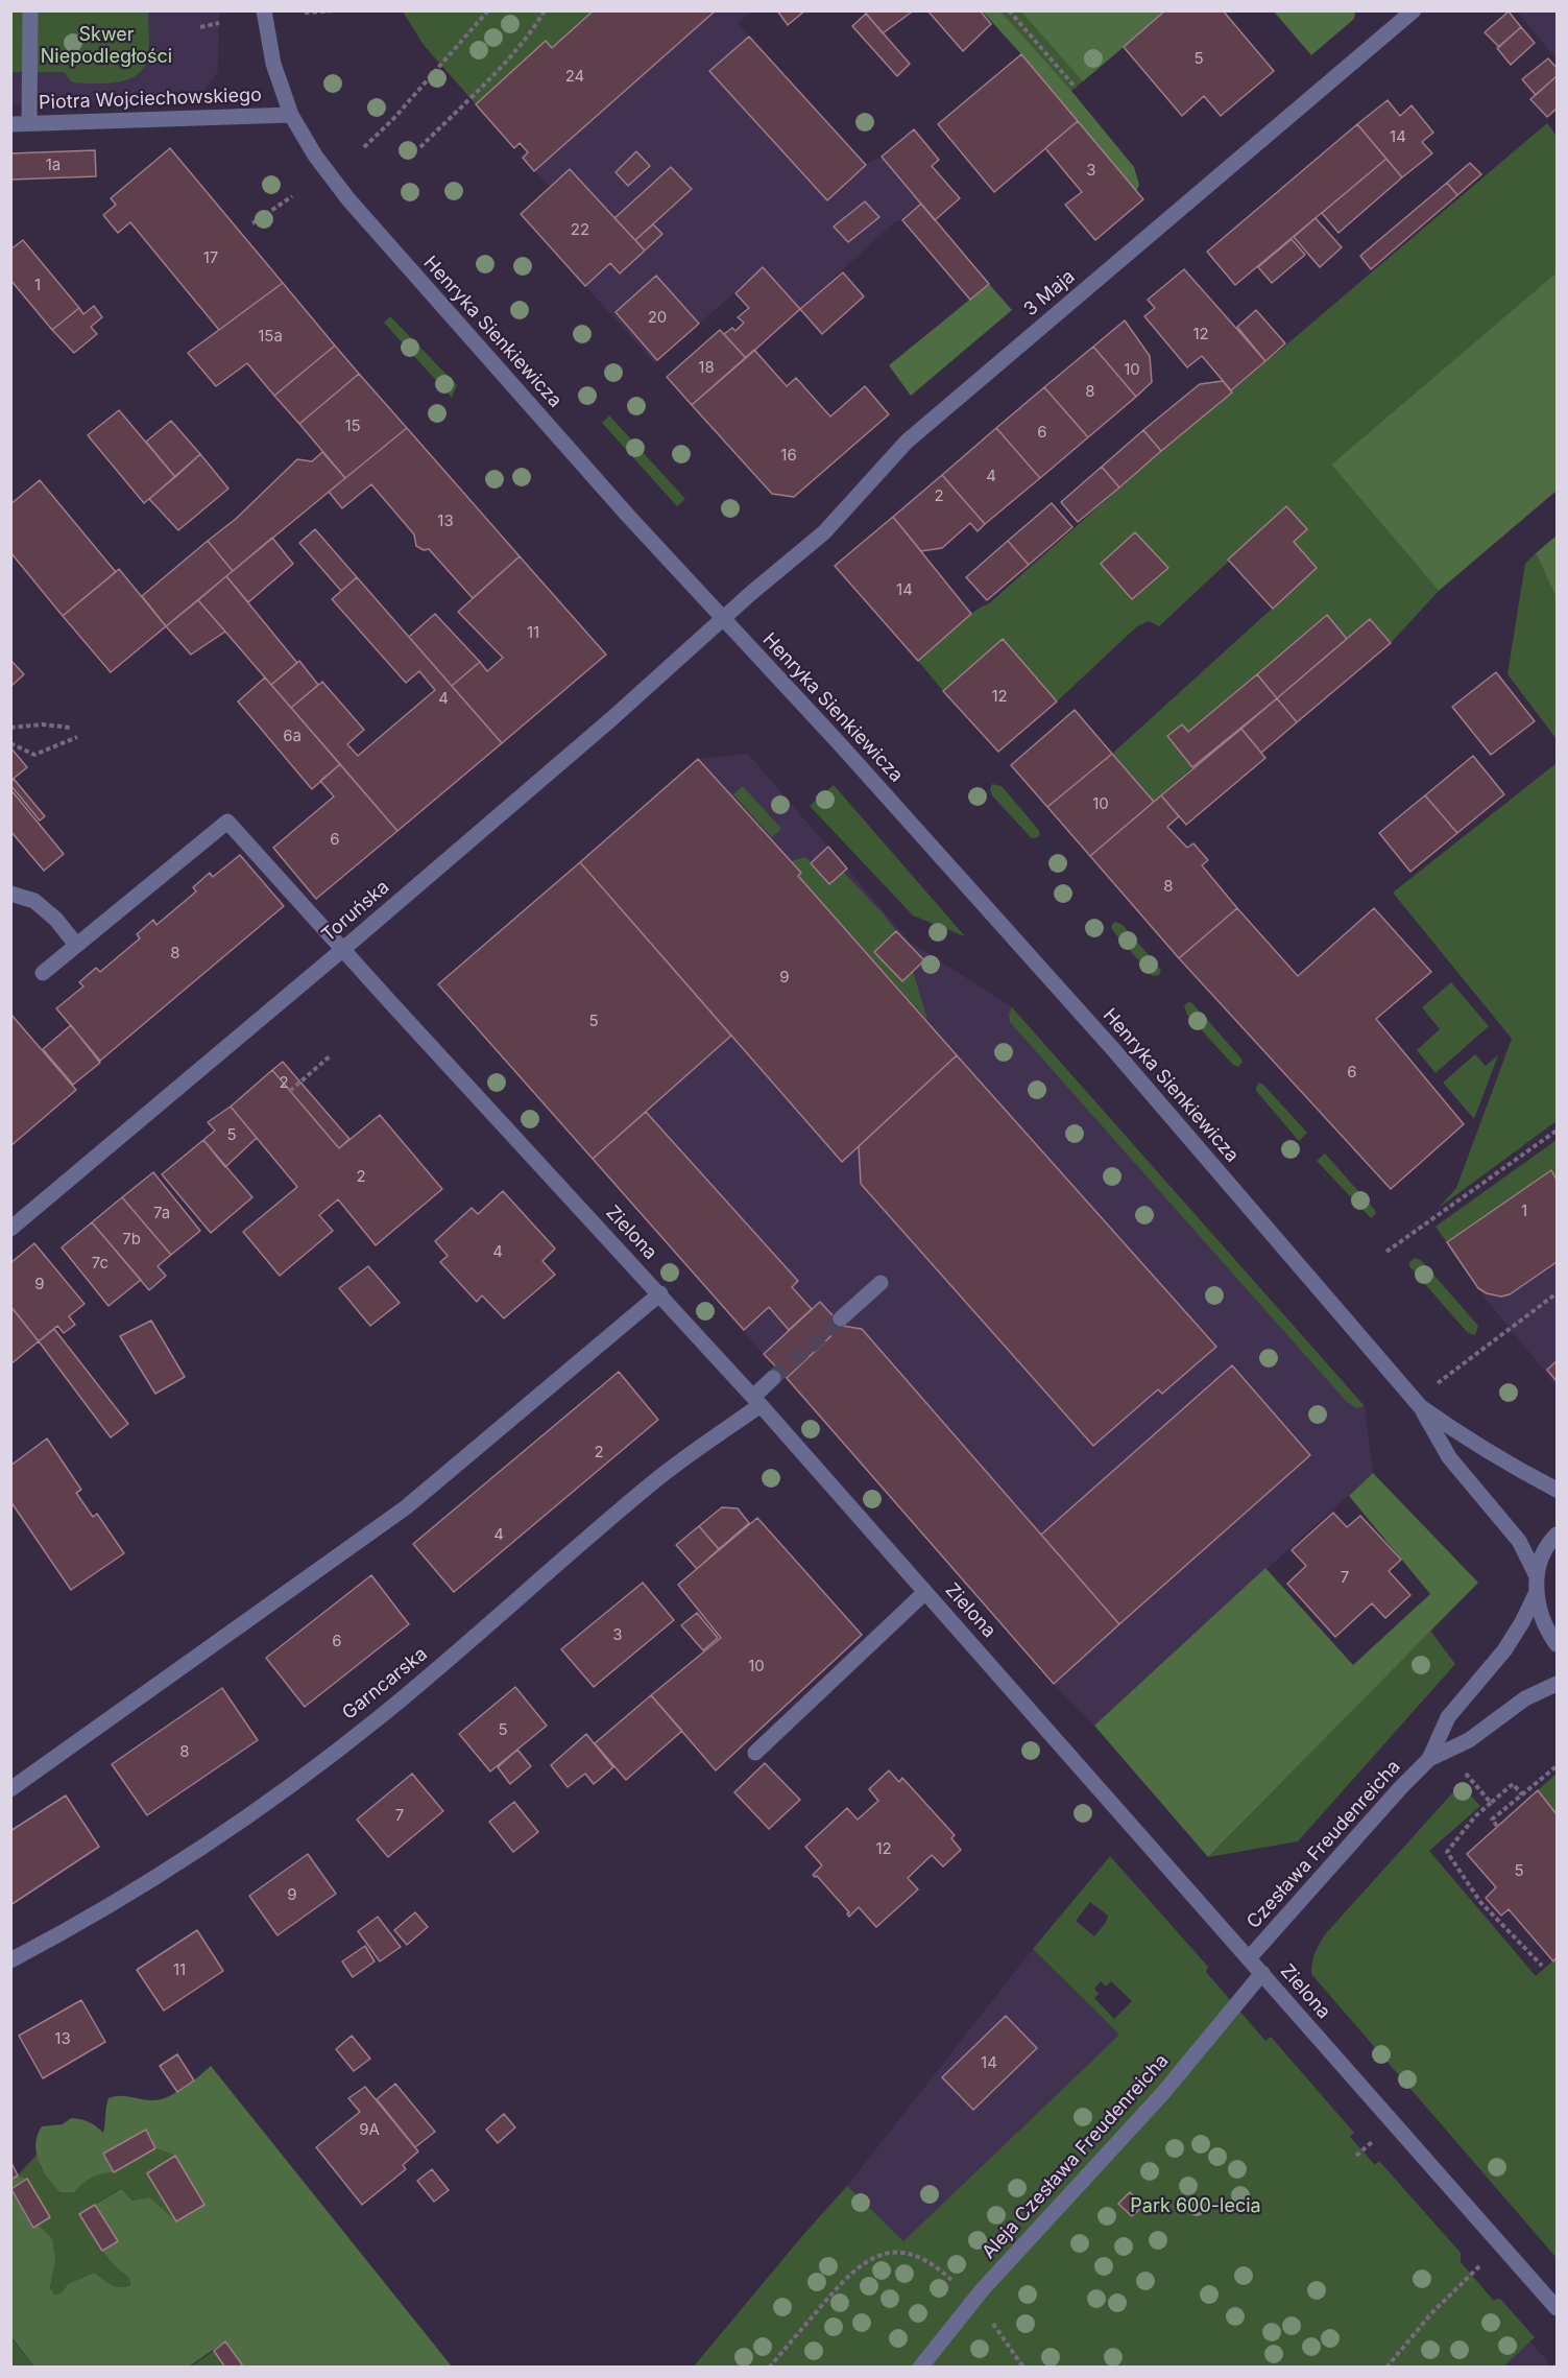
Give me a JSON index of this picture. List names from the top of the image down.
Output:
{
  "streets": {
    "street": [
      "Piotra Wojciechowskiego",
      "3 Maja",
      "Henryka Sienkiewicza",
      "Toruńska",
      "Zielona",
      "Garncarska",
      "Czesława Freudenreicha",
      "Aleja Czesława Freudenreicha"
    ]
  },
  "crossings": [
    ["Piotra Wojciechowskiego", "Henryka Sienkiewicza"],
    ["3 Maja", "Henryka Sienkiewicza"],
    ["3 Maja", "Toruńska"],
    ["Henryka Sienkiewicza", "Toruńska"],
    ["Toruńska", "Zielona"],
    ["Zielona", "Garncarska"],
    ["Zielona", "Czesława Freudenreicha"],
    ["Zielona", "Aleja Czesława Freudenreicha"]
  ],
  "parks": ["Skwer Niepodległości", "Park 600-lecia"],
  "house_numbers": [
    "5",
    "24",
    "14",
    "1a",
    "3",
    "22",
    "17",
    "1",
    "20",
    "12",
    "15a",
    "18",
    "10",
    "8",
    "15",
    "6",
    "16",
    "4",
    "2",
    "13",
    "14",
    "11",
    "12",
    "4",
    "6a",
    "10",
    "6",
    "8",
    "8",
    "9",
    "5",
    "6",
    "2",
    "5",
    "2",
    "1",
    "7a",
    "7b",
    "4",
    "7c",
    "9",
    "2",
    "4",
    "7",
    "3",
    "6",
    "10",
    "5",
    "8",
    "7",
    "12",
    "5",
    "9",
    "11",
    "13",
    "14",
    "9A"
  ]
}
